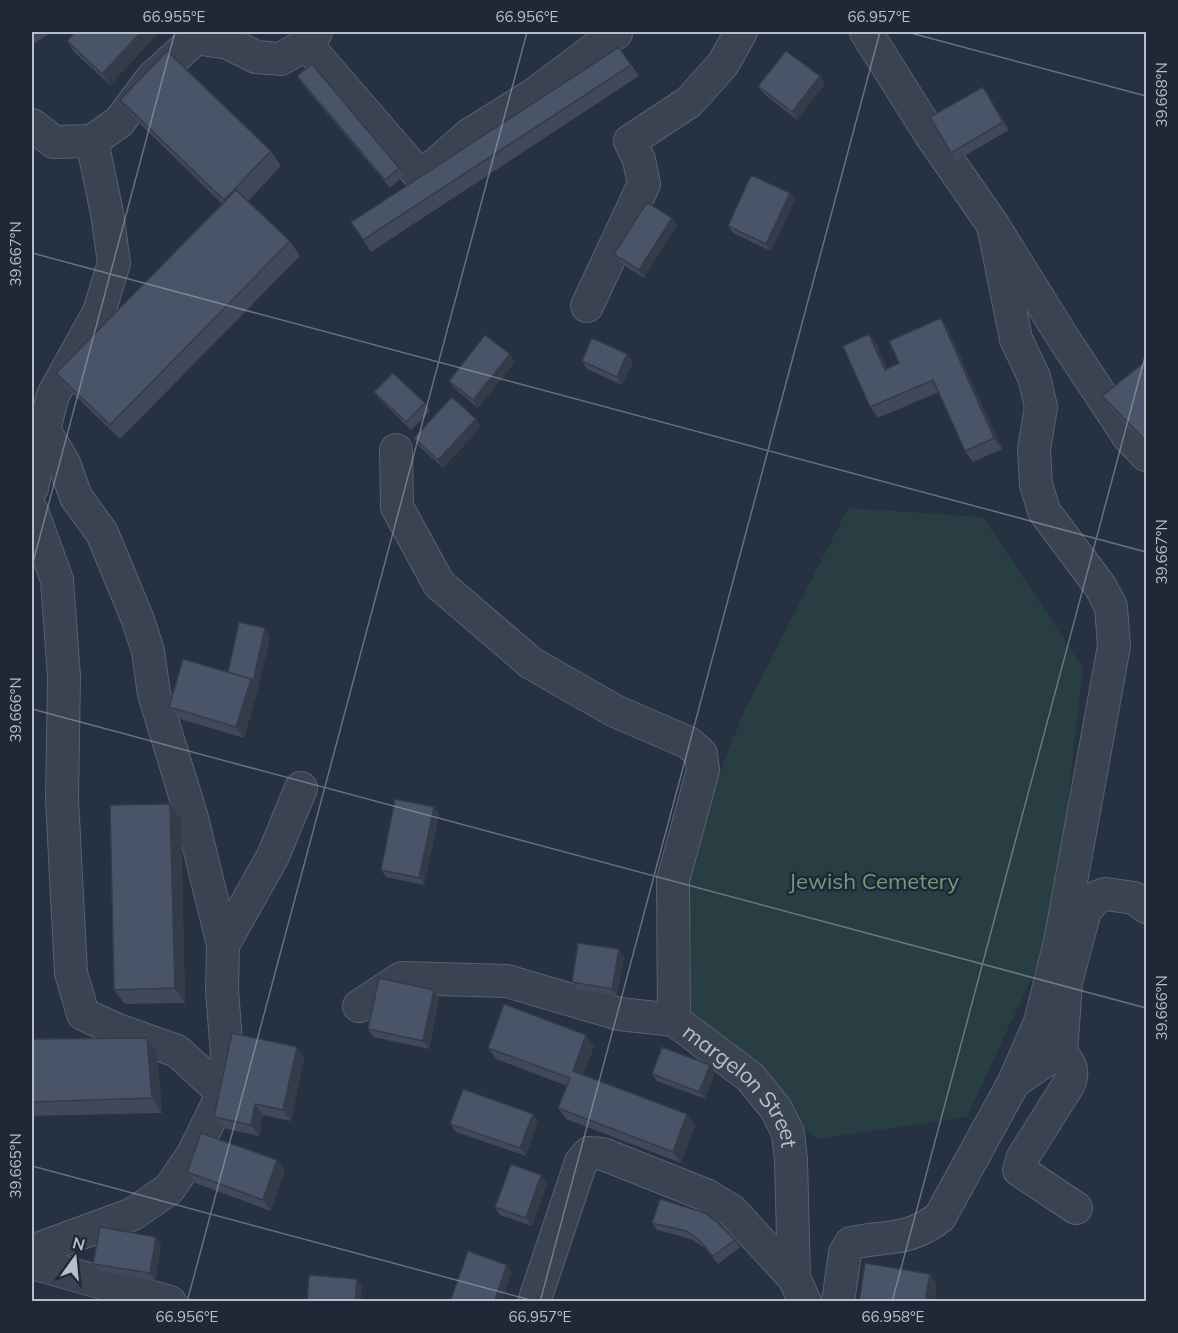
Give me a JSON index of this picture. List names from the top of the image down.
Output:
{
  "streets": {
    "street": ["margelon Street"]
  },
  "parks": ["Jewish Cemetery"],
  "north": "top",
  "coordinates": [
    "66.955°E",
    "66.956°E",
    "66.957°E",
    "39.668°N",
    "39.667°N",
    "39.666°N",
    "39.665°N",
    "66.958°E"
  ]
}
